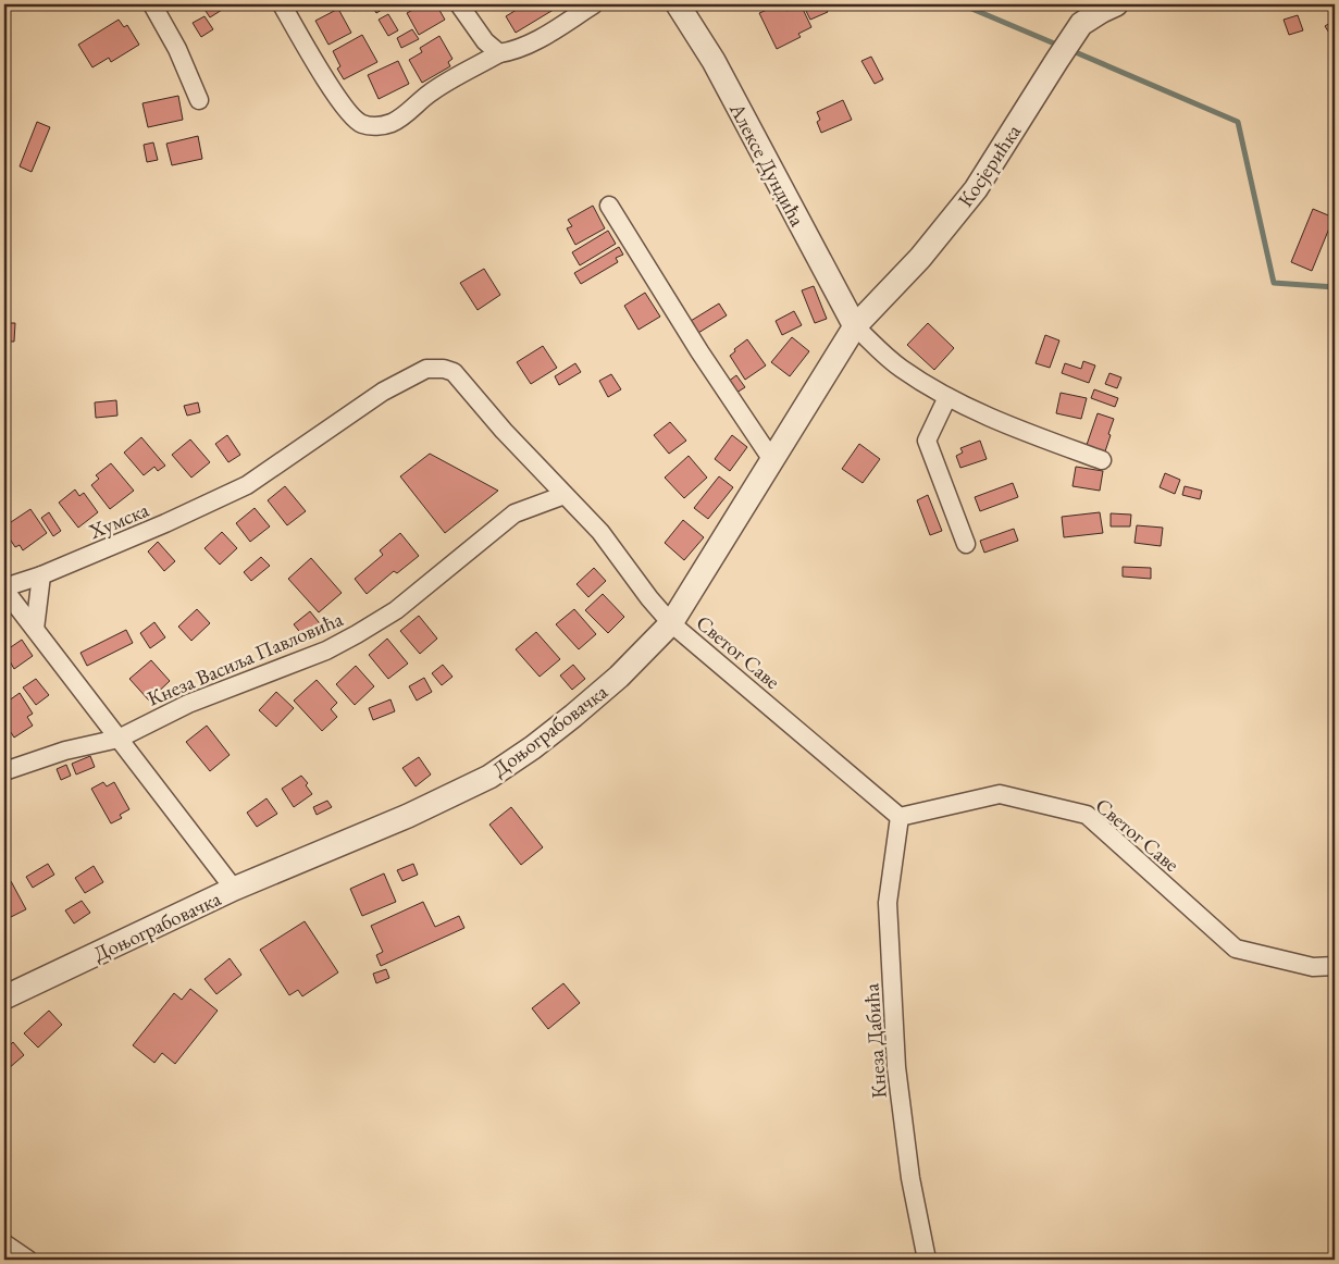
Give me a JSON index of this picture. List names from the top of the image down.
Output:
{
  "streets": {
    "street": [
      "Алексе Дундића",
      "Косјерићка",
      "Хумска",
      "Светог Саве",
      "Кнеза Васиља Павловића",
      "Доњограбовачка",
      "Кнеза Дабића"
    ]
  },
  "crossings": [
    ["Алексе Дундића", "Косјерићка"],
    ["Алексе Дундића", "Доњограбовачка"],
    ["Косјерићка", "Доњограбовачка"],
    ["Хумска", "Светог Саве"],
    ["Хумска", "Кнеза Васиља Павловића"],
    ["Светог Саве", "Кнеза Васиља Павловића"],
    ["Светог Саве", "Доњограбовачка"],
    ["Светог Саве", "Кнеза Дабића"]
  ]
}
